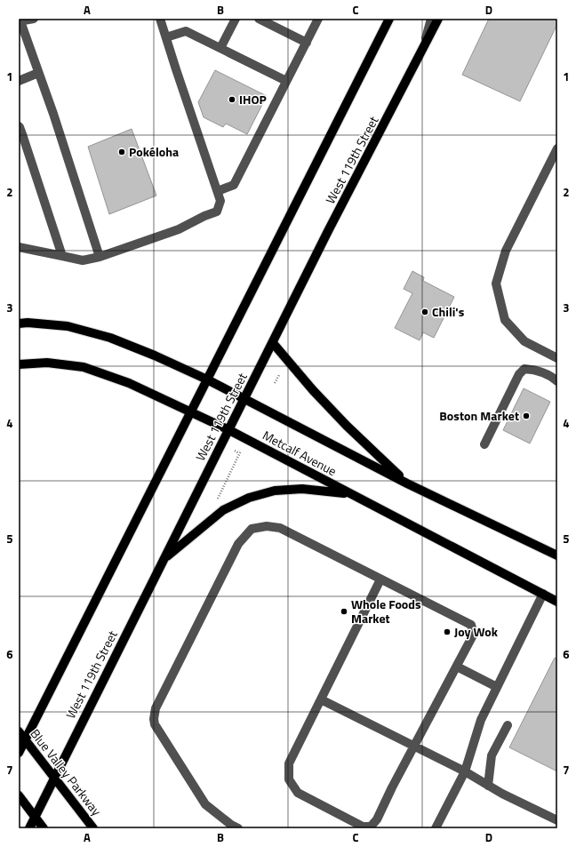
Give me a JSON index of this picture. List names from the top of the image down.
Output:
{
  "streets": {
    "main road": ["West 119th Street", "Metcalf Avenue", "Blue Valley Parkway"]
  },
  "crossings": [
    ["West 119th Street", "Metcalf Avenue"],
    ["West 119th Street", "Blue Valley Parkway"]
  ],
  "places": [
    "IHOP",
    "Pokéloha",
    "Chili's",
    "Boston Market",
    "Whole Foods Market",
    "Joy Wok"
  ],
  "grid": {
    "columns": [
      "A",
      "B",
      "C",
      "D"
    ],
    "rows": [
      "1",
      "2",
      "3",
      "4",
      "5",
      "6",
      "7"
    ]
  }
}
